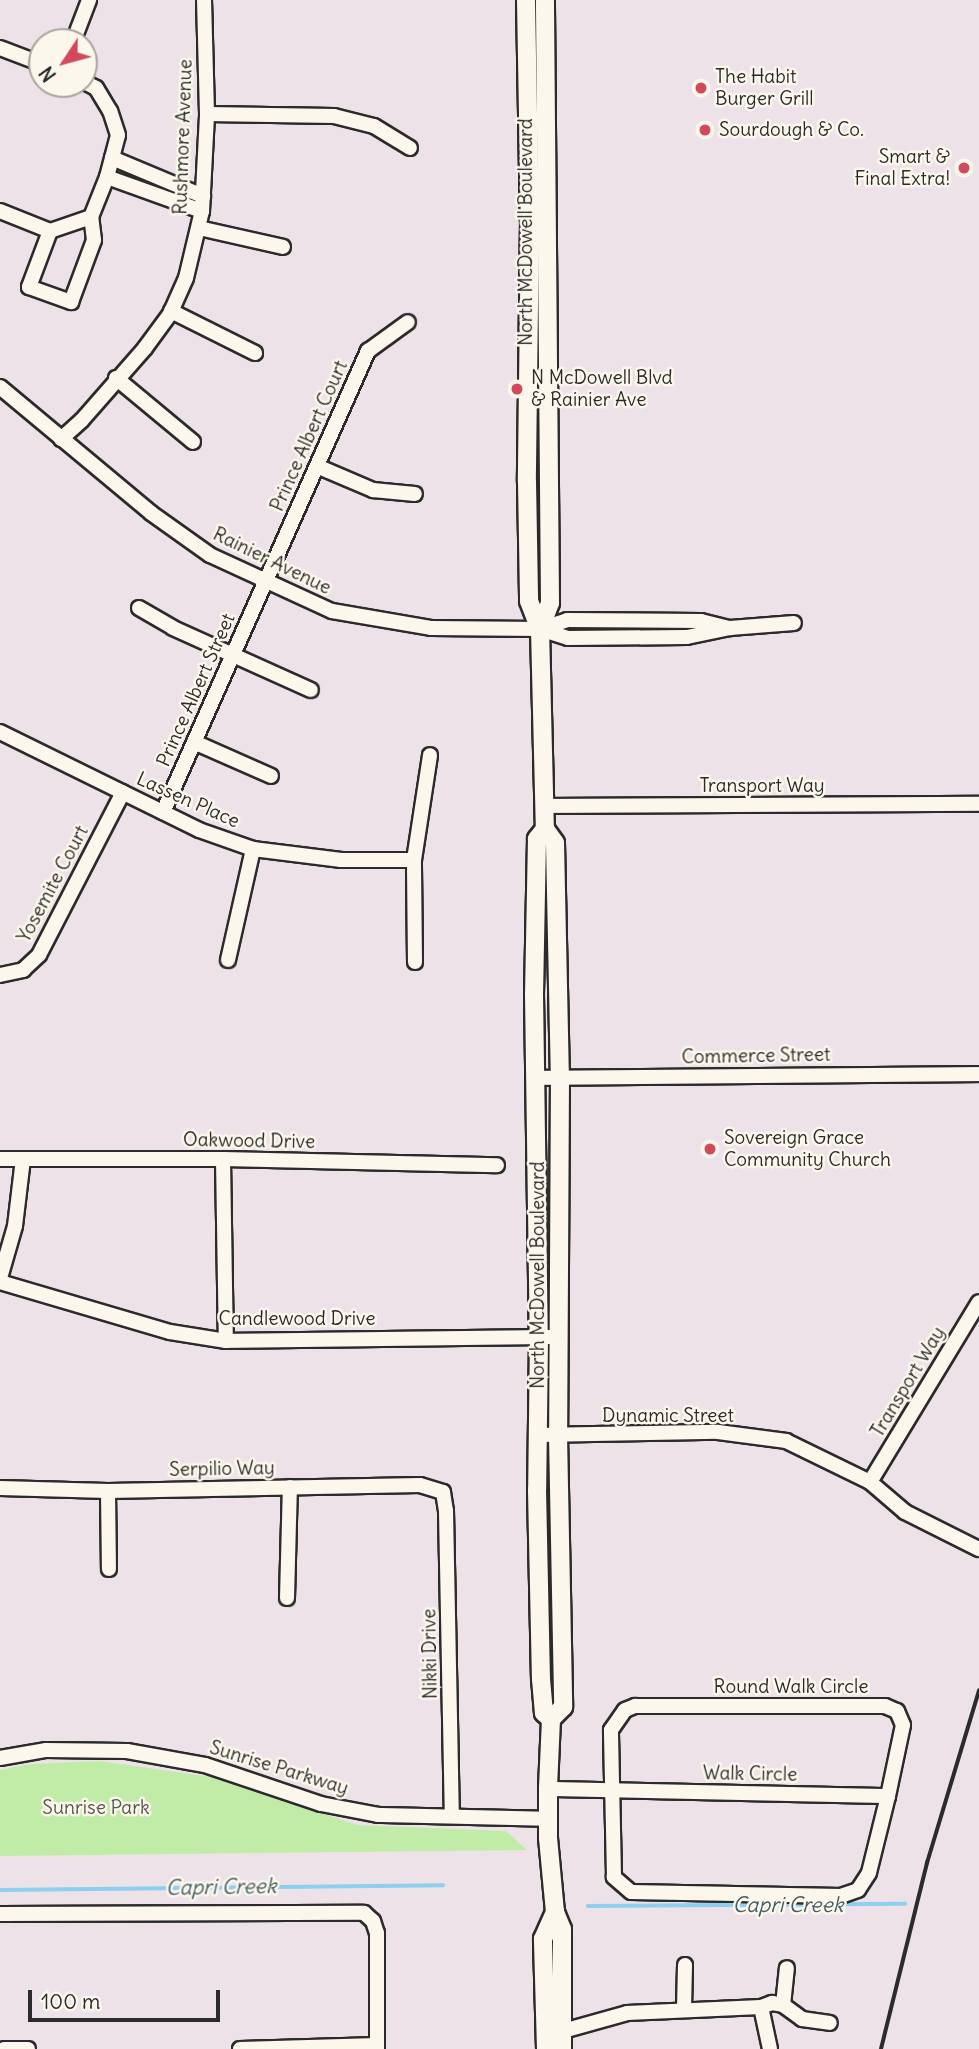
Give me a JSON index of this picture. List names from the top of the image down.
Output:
{
  "streets": {
    "main road": ["North McDowell Boulevard"],
    "street": [
      "Rushmore Avenue",
      "Prince Albert Court",
      "Rainier Avenue",
      "Prince Albert Street",
      "Transport Way",
      "Lassen Place",
      "Yosemite Court",
      "Commerce Street",
      "Oakwood Drive",
      "Candlewood Drive",
      "Dynamic Street",
      "Serpilio Way",
      "Nikki Drive",
      "Round Walk Circle",
      "Sunrise Parkway",
      "Walk Circle"
    ]
  },
  "crossings": [
    ["Rushmore Avenue", "Rainier Avenue"],
    ["North McDowell Boulevard", "Rainier Avenue"],
    ["North McDowell Boulevard", "Transport Way"],
    ["North McDowell Boulevard", "Commerce Street"],
    ["North McDowell Boulevard", "Candlewood Drive"],
    ["North McDowell Boulevard", "Dynamic Street"],
    ["North McDowell Boulevard", "Sunrise Parkway"],
    ["Prince Albert Court", "Rainier Avenue"],
    ["Prince Albert Court", "Prince Albert Street"],
    ["Rainier Avenue", "Prince Albert Street"],
    ["Prince Albert Street", "Lassen Place"],
    ["Transport Way", "Dynamic Street"],
    ["Lassen Place", "Yosemite Court"],
    ["Serpilio Way", "Nikki Drive"],
    ["Nikki Drive", "Sunrise Parkway"],
    ["Round Walk Circle", "Walk Circle"]
  ],
  "water": ["Capri Creek"],
  "parks": ["Sunrise Park"],
  "places": [
    "The Habit Burger Grill",
    "Sourdough & Co.",
    "Smart & Final Extra!",
    "N McDowell Blvd & Rainier Ave",
    "Sovereign Grace Community Church"
  ],
  "scale_bar": "100 m",
  "north": "bottom left"
}
